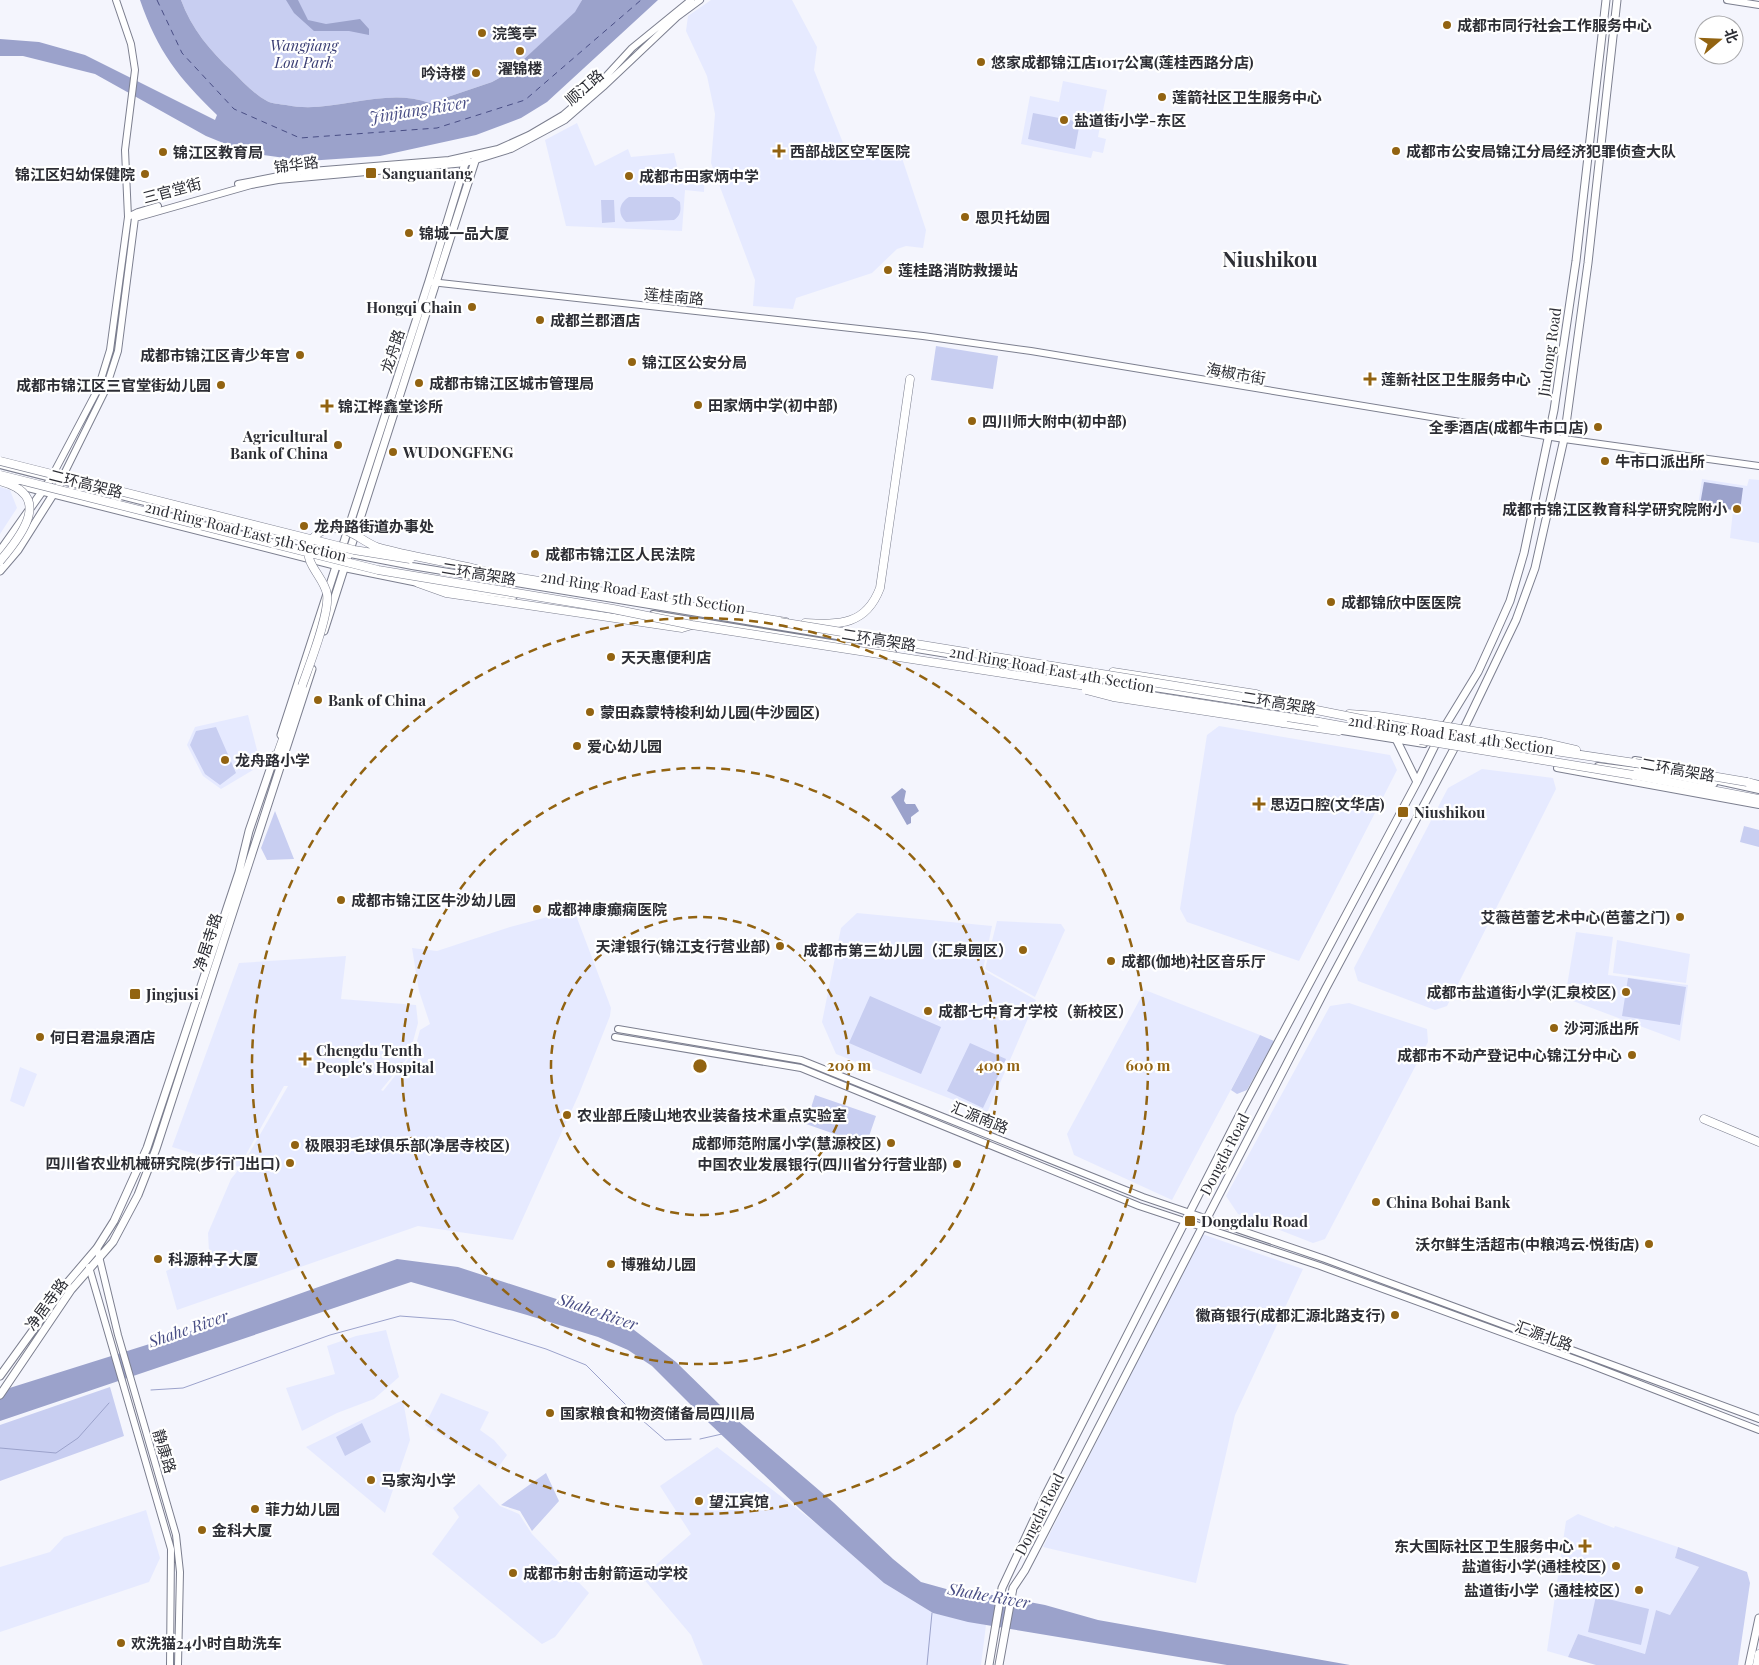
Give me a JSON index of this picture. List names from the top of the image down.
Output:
{
  "streets": {
    "highway": ["二环高架路"],
    "main road": [
      "顺江路",
      "三官堂街",
      "莲桂南路",
      "龙舟路",
      "Jindong Road",
      "海椒市街",
      "2nd Ring Road East 5th Section",
      "2nd Ring Road East 4th Section",
      "净居寺路",
      "汇源南路",
      "Dongda Road",
      "汇源北路",
      "静康路"
    ]
  },
  "crossings": [
    ["顺江路", "三官堂街"],
    ["顺江路", "龙舟路"],
    ["三官堂街", "龙舟路"],
    ["三官堂街", "2nd Ring Road East 5th Section"],
    ["莲桂南路", "龙舟路"],
    ["莲桂南路", "海椒市街"],
    ["莲桂南路", "净居寺路"],
    ["龙舟路", "2nd Ring Road East 5th Section"],
    ["龙舟路", "净居寺路"],
    ["Jindong Road", "海椒市街"],
    ["Jindong Road", "2nd Ring Road East 4th Section"],
    ["Jindong Road", "Dongda Road"],
    ["二环高架路", "2nd Ring Road East 5th Section"],
    ["二环高架路", "2nd Ring Road East 4th Section"],
    ["2nd Ring Road East 5th Section", "2nd Ring Road East 4th Section"],
    ["2nd Ring Road East 5th Section", "净居寺路"],
    ["2nd Ring Road East 4th Section", "Dongda Road"],
    ["净居寺路", "静康路"],
    ["汇源南路", "Dongda Road"],
    ["汇源南路", "汇源北路"]
  ],
  "districts": ["Niushikou"],
  "water": ["Jinjiang River", "Shahe River"],
  "parks": ["Wangjiang Lou Park"],
  "places": {
    "other": [
      "成都市同行社会工作服务中心",
      "浣笺亭",
      "濯锦楼",
      "悠家成都锦江店1017公寓(莲桂西路分店)",
      "吟诗楼",
      "莲箭社区卫生服务中心",
      "盐道街小学-东区",
      "成都市公安局锦江分局经济犯罪侦查大队",
      "锦江区教育局",
      "锦江区妇幼保健院",
      "成都市田家炳中学",
      "恩贝托幼园",
      "锦城一品大厦",
      "莲桂路消防救援站",
      "Hongqi Chain",
      "成都兰郡酒店",
      "成都市锦江区青少年宫",
      "锦江区公安分局",
      "成都市锦江区城市管理局",
      "成都市锦江区三官堂街幼儿园",
      "田家炳中学(初中部)",
      "四川师大附中(初中部)",
      "全季酒店(成都牛市口店)",
      "Agricultural Bank of China",
      "WUDONGFENG",
      "牛市口派出所",
      "成都市锦江区教育科学研究院附小",
      "龙舟路街道办事处",
      "成都市锦江区人民法院",
      "成都锦欣中医医院",
      "天天惠便利店",
      "Bank of China",
      "蒙田森蒙特梭利幼儿园(牛沙园区)",
      "爱心幼儿园",
      "龙舟路小学",
      "成都市锦江区牛沙幼儿园",
      "成都神康癫痫医院",
      "艾薇芭蕾艺术中心(芭蕾之门)",
      "天津银行(锦江支行营业部)",
      "成都市第三幼儿园（汇泉园区）",
      "成都(伽地)社区音乐厅",
      "成都市盐道街小学(汇泉校区)",
      "成都七中育才学校（新校区）",
      "沙河派出所",
      "何日君温泉酒店",
      "成都市不动产登记中心锦江分中心",
      "农业部丘陵山地农业装备技术重点实验室",
      "成都师范附属小学(慧源校区)",
      "极限羽毛球俱乐部(净居寺校区)",
      "四川省农业机械研究院(步行门出口)",
      "中国农业发展银行(四川省分行营业部)",
      "China Bohai Bank",
      "沃尔鲜生活超市(中粮鸿云·悦街店)",
      "科源种子大厦",
      "博雅幼儿园",
      "徽商银行(成都汇源北路支行)",
      "国家粮食和物资储备局四川局",
      "马家沟小学",
      "望江宾馆",
      "菲力幼儿园",
      "金科大厦",
      "盐道街小学(通桂校区)",
      "成都市射击射箭运动学校",
      "盐道街小学（通桂校区）",
      "欢洗猫24小时自助洗车"
    ],
    "health": [
      "西部战区空军医院",
      "莲新社区卫生服务中心",
      "锦江桦鑫堂诊所",
      "思迈口腔(文华店)",
      "Chengdu Tenth People's Hospital",
      "东大国际社区卫生服务中心"
    ],
    "transit": [
      "Sanguantang",
      "Niushikou",
      "Jingjusi",
      "Dongdalu Road"
    ]
  },
  "north": "right",
  "rings": ["200 m", "400 m", "600 m"]
}
